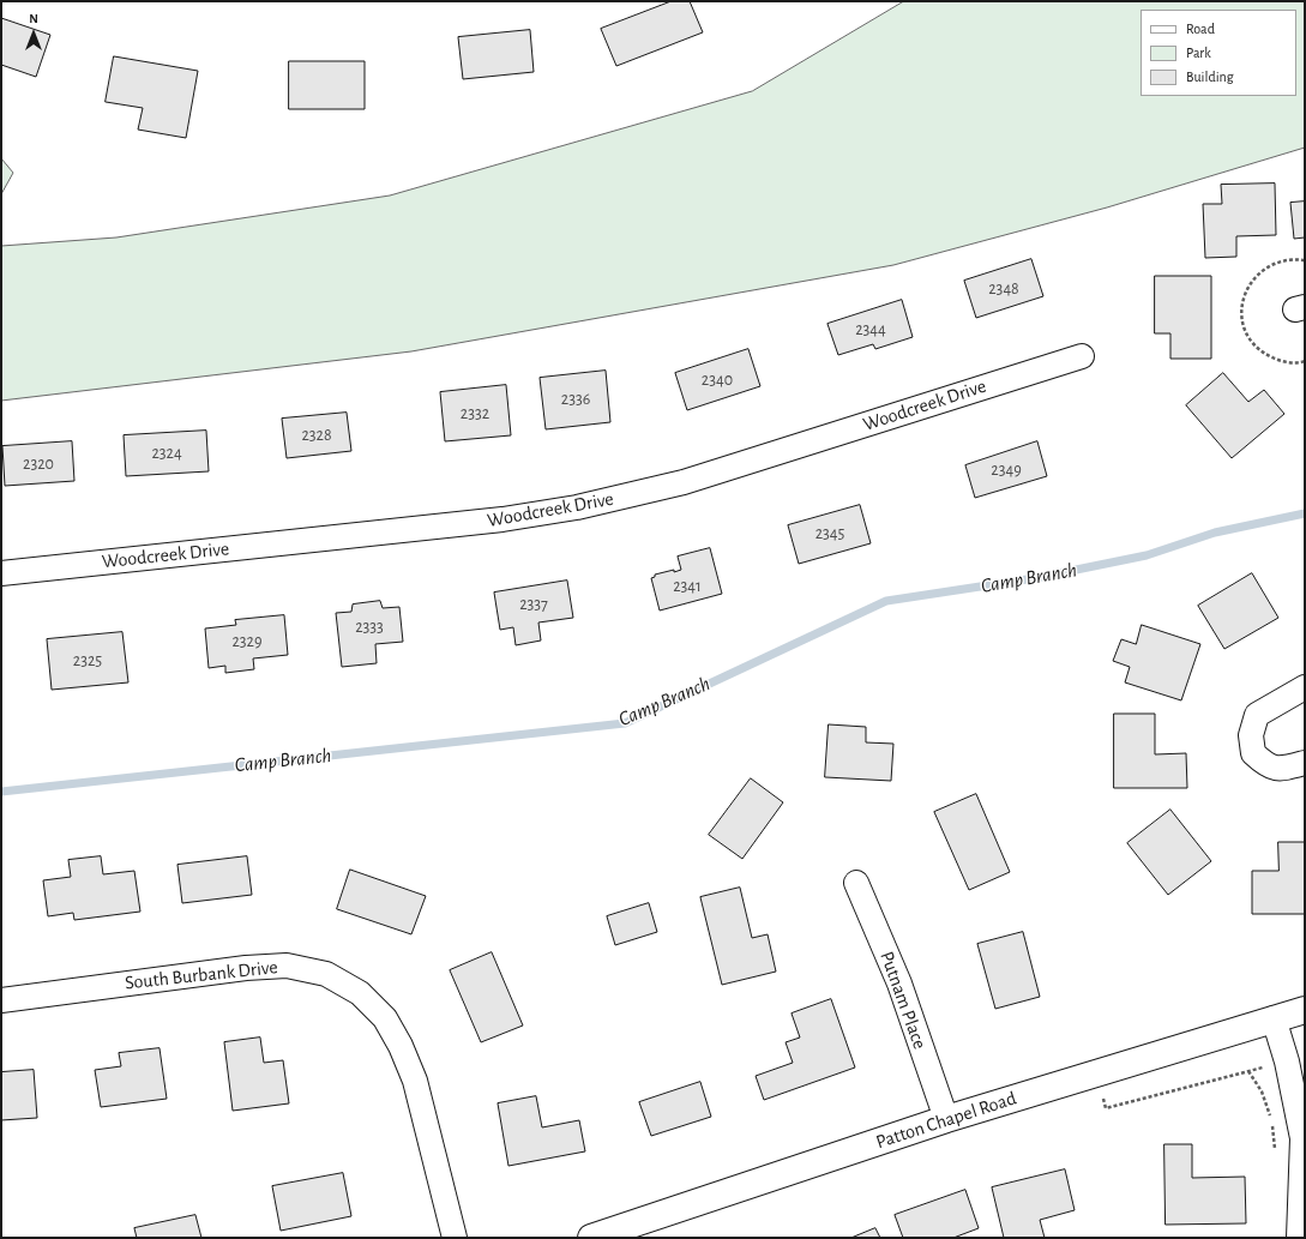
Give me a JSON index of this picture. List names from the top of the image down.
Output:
{
  "streets": {
    "street": [
      "Woodcreek Drive",
      "South Burbank Drive",
      "Putnam Place",
      "Patton Chapel Road"
    ]
  },
  "crossings": [
    ["Putnam Place", "Patton Chapel Road"]
  ],
  "water": ["Camp Branch"],
  "house_numbers": [
    "2348",
    "2344",
    "2340",
    "2336",
    "2332",
    "2328",
    "2324",
    "2320",
    "2349",
    "2345",
    "2341",
    "2337",
    "2333",
    "2329",
    "2325"
  ],
  "legend": ["Road", "Park", "Building"],
  "north": "top"
}
